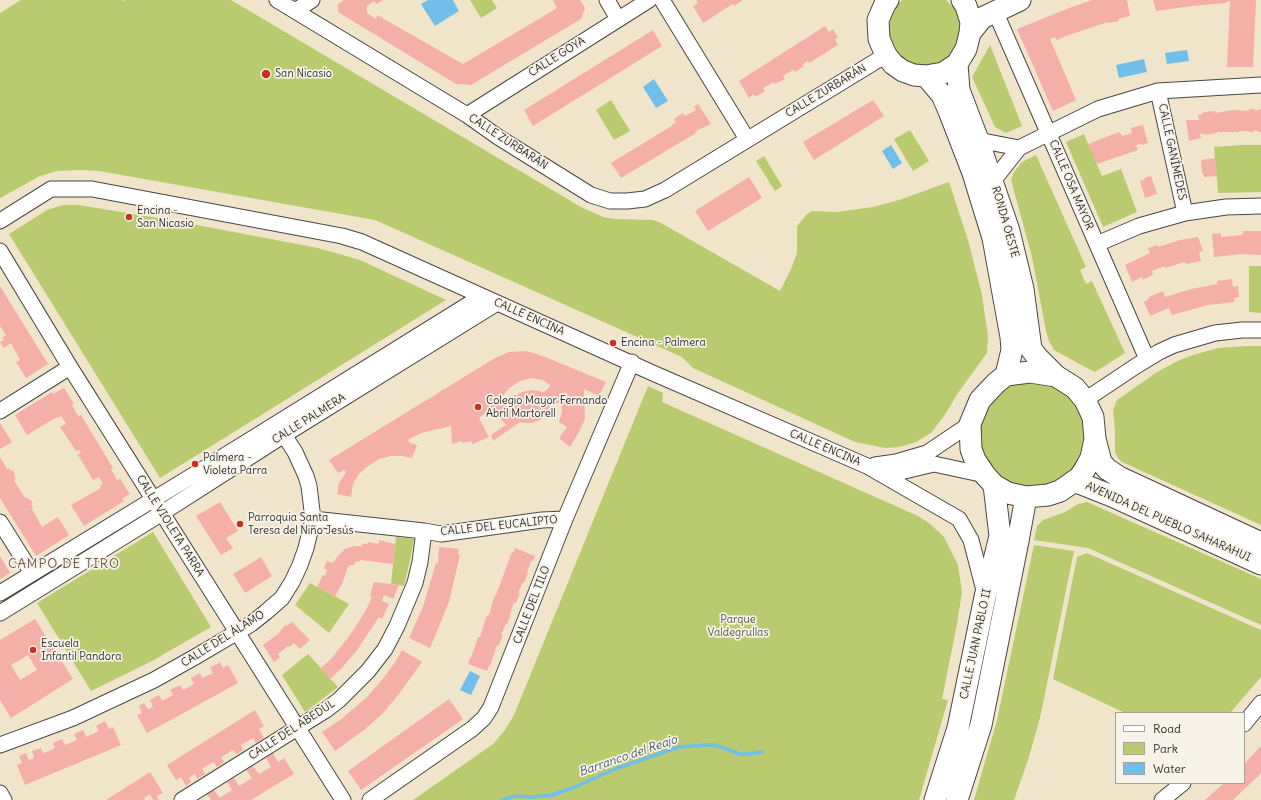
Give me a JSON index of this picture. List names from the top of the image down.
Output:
{
  "streets": {
    "main road": ["RONDA OESTE", "AVENIDA DEL PUEBLO SAHARAHUI", "CALLE JUAN PABLO II"],
    "street": [
      "CALLE GOYA",
      "CALLE ZURBARÁN",
      "CALLE GANÍMEDES",
      "CALLE OSA MAYOR",
      "CALLE ENCINA",
      "CALLE PALMERA",
      "CALLE VIOLETA PARRA",
      "CALLE DEL EUCALIPTO",
      "CALLE DEL TILO",
      "CALLE DEL ÁLAMO",
      "CALLE DEL ABEDUL"
    ]
  },
  "crossings": [
    ["CALLE GOYA", "CALLE ZURBARÁN"],
    ["RONDA OESTE", "AVENIDA DEL PUEBLO SAHARAHUI"],
    ["RONDA OESTE", "CALLE JUAN PABLO II"],
    ["CALLE ENCINA", "CALLE PALMERA"],
    ["CALLE ENCINA", "CALLE DEL TILO"],
    ["CALLE ENCINA", "CALLE JUAN PABLO II"],
    ["CALLE PALMERA", "CALLE VIOLETA PARRA"],
    ["CALLE PALMERA", "CALLE DEL ÁLAMO"],
    ["AVENIDA DEL PUEBLO SAHARAHUI", "CALLE JUAN PABLO II"],
    ["CALLE VIOLETA PARRA", "CALLE DEL ÁLAMO"],
    ["CALLE VIOLETA PARRA", "CALLE DEL ABEDUL"],
    ["CALLE DEL EUCALIPTO", "CALLE DEL TILO"],
    ["CALLE DEL EUCALIPTO", "CALLE DEL ÁLAMO"],
    ["CALLE DEL EUCALIPTO", "CALLE DEL ABEDUL"]
  ],
  "districts": ["CAMPO DE TIRO"],
  "water": ["Barranco del Reajo"],
  "parks": ["Parque Valdegrullas"],
  "places": [
    "San Nicasio",
    "Encina - San Nicasio",
    "Encina - Palmera",
    "Colegio Mayor Fernando Abril Martorell",
    "Palmera - Violeta Parra",
    "Parroquia Santa Teresa del Niño Jesús",
    "Escuela Infantil Pandora"
  ],
  "legend": ["Road", "Park", "Water"]
}
